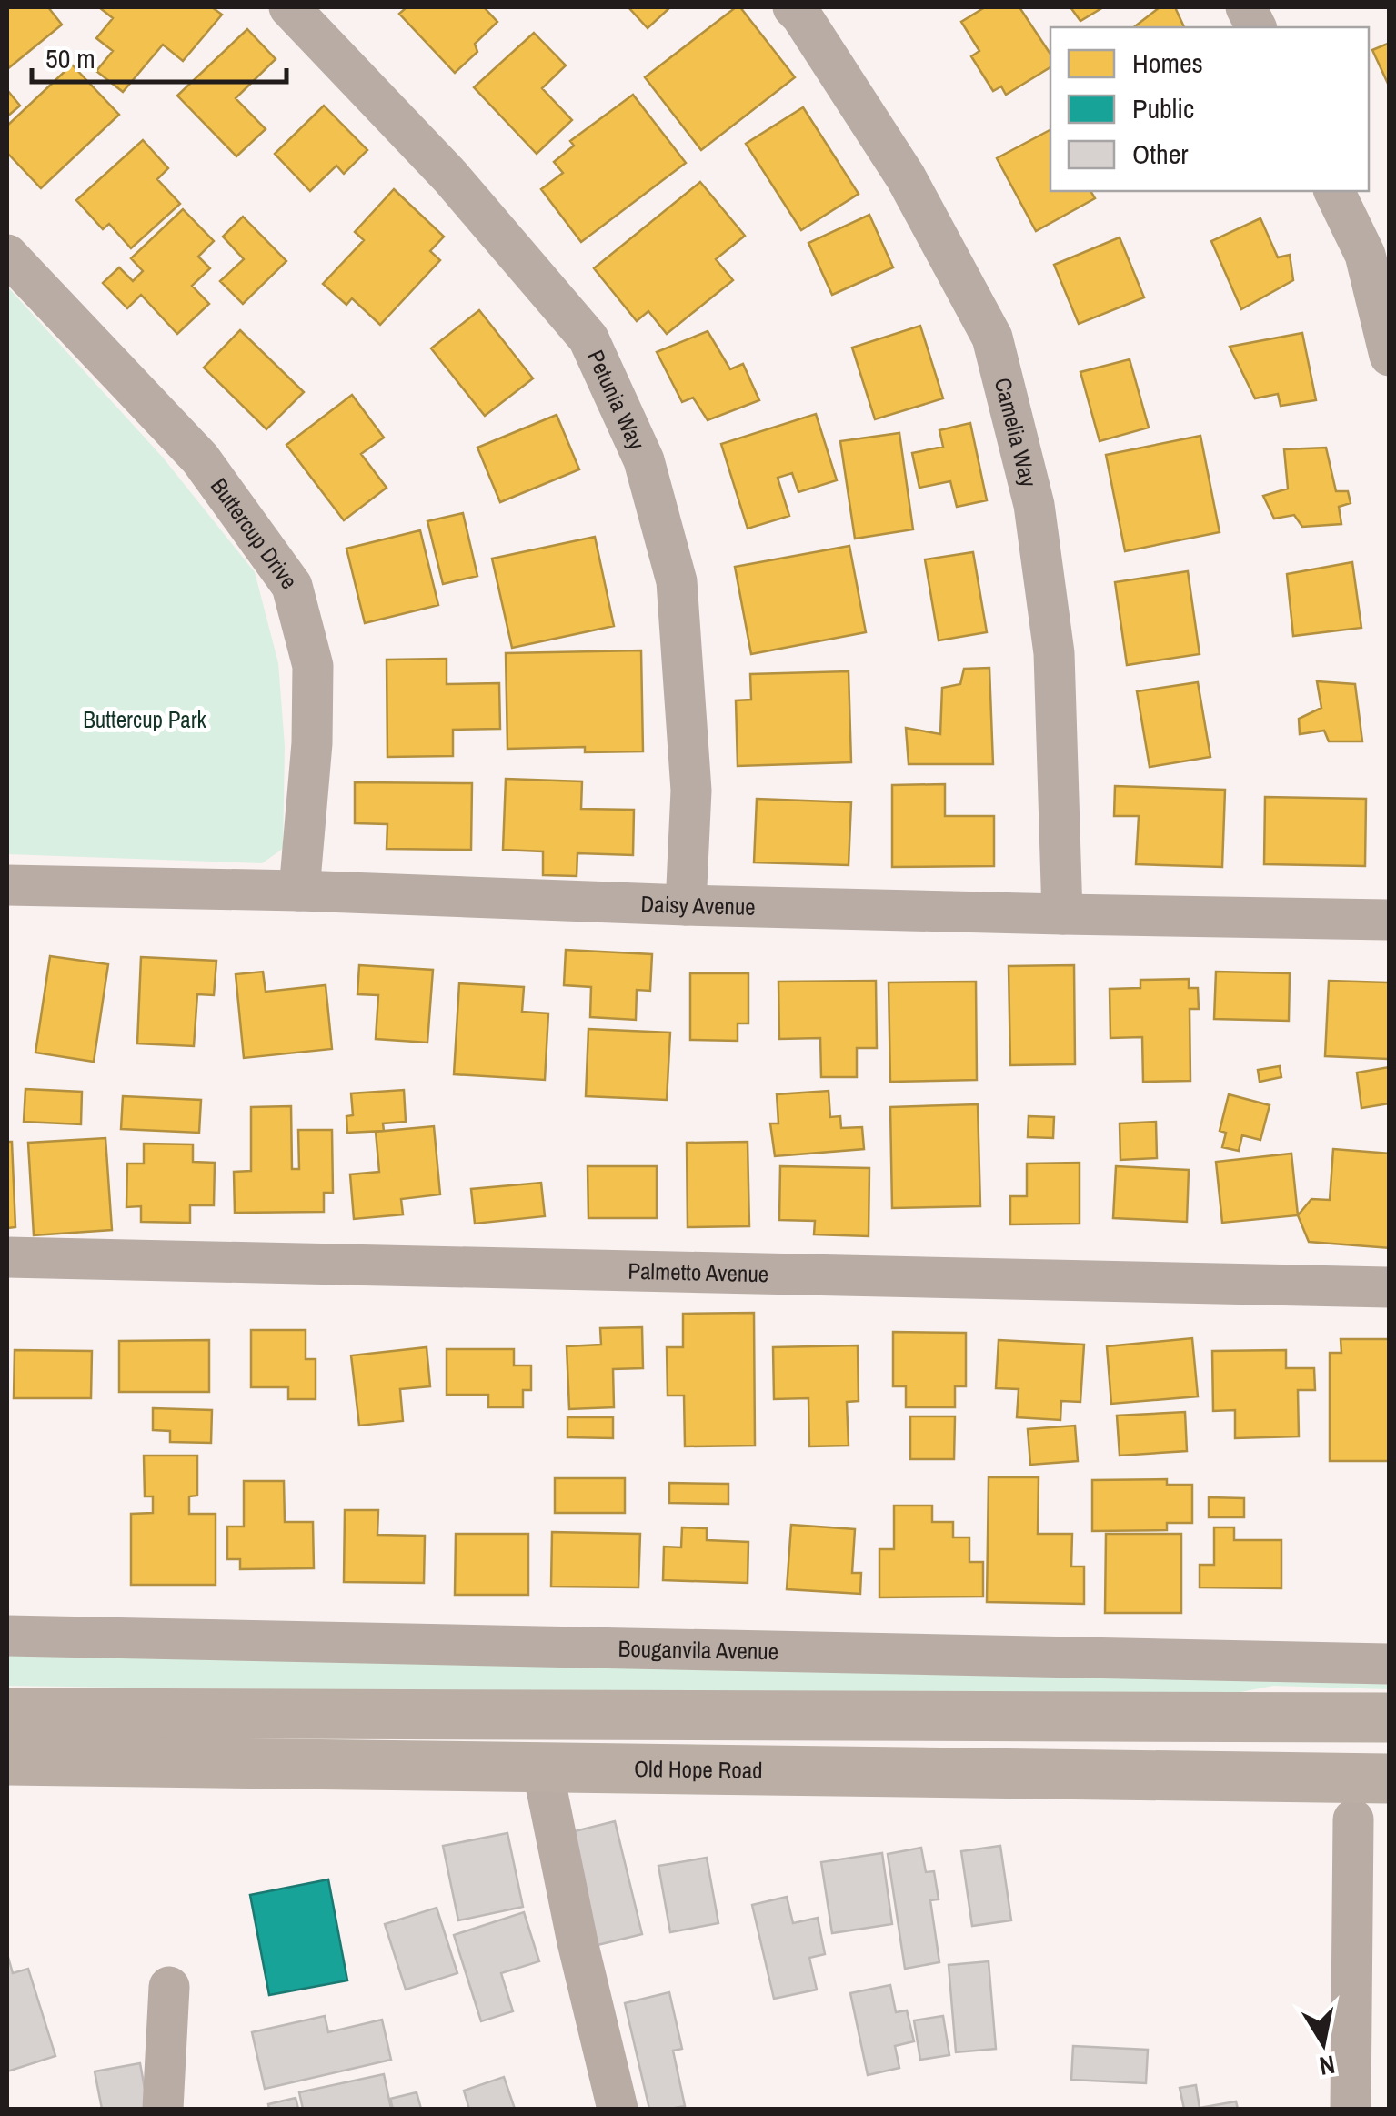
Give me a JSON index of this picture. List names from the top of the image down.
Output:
{
  "streets": {
    "main road": ["Old Hope Road"],
    "street": [
      "Petunia Way",
      "Camelia Way",
      "Buttercup Drive",
      "Daisy Avenue",
      "Palmetto Avenue",
      "Bouganvila Avenue"
    ]
  },
  "crossings": [
    ["Petunia Way", "Daisy Avenue"],
    ["Camelia Way", "Daisy Avenue"],
    ["Buttercup Drive", "Daisy Avenue"]
  ],
  "parks": ["Buttercup Park"],
  "legend": ["Homes", "Public", "Other"],
  "scale_bar": "50 m",
  "north": "bottom"
}
